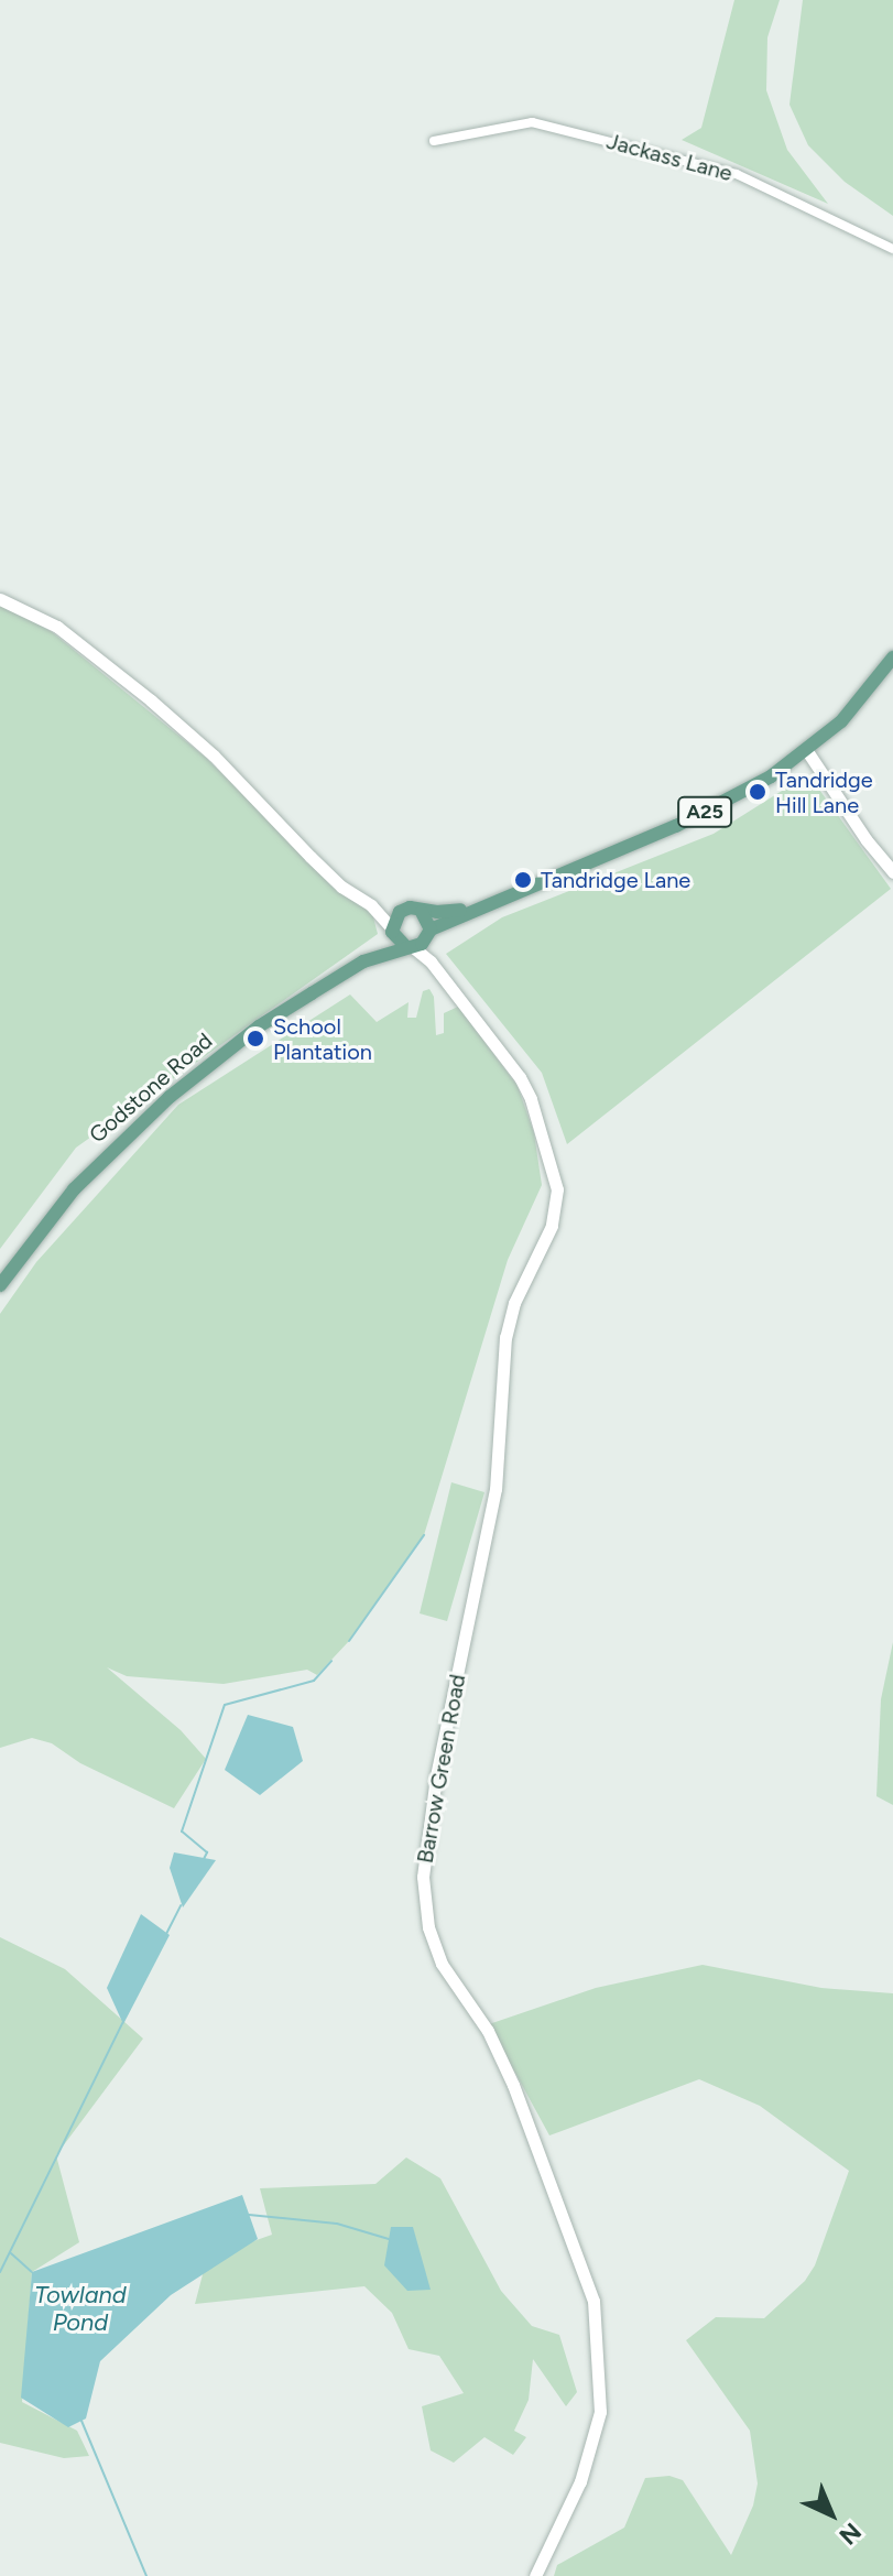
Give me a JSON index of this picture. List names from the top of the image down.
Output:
{
  "streets": {
    "main road": ["A25", "Godstone Road"],
    "street": ["Jackass Lane", "Barrow Green Road"]
  },
  "crossings": [
    ["A25", "Godstone Road"],
    ["A25", "Barrow Green Road"],
    ["Godstone Road", "Barrow Green Road"]
  ],
  "water": ["Towland Pond"],
  "places": ["Tandridge Hill Lane", "Tandridge Lane", "School Plantation"],
  "north": "bottom right"
}
